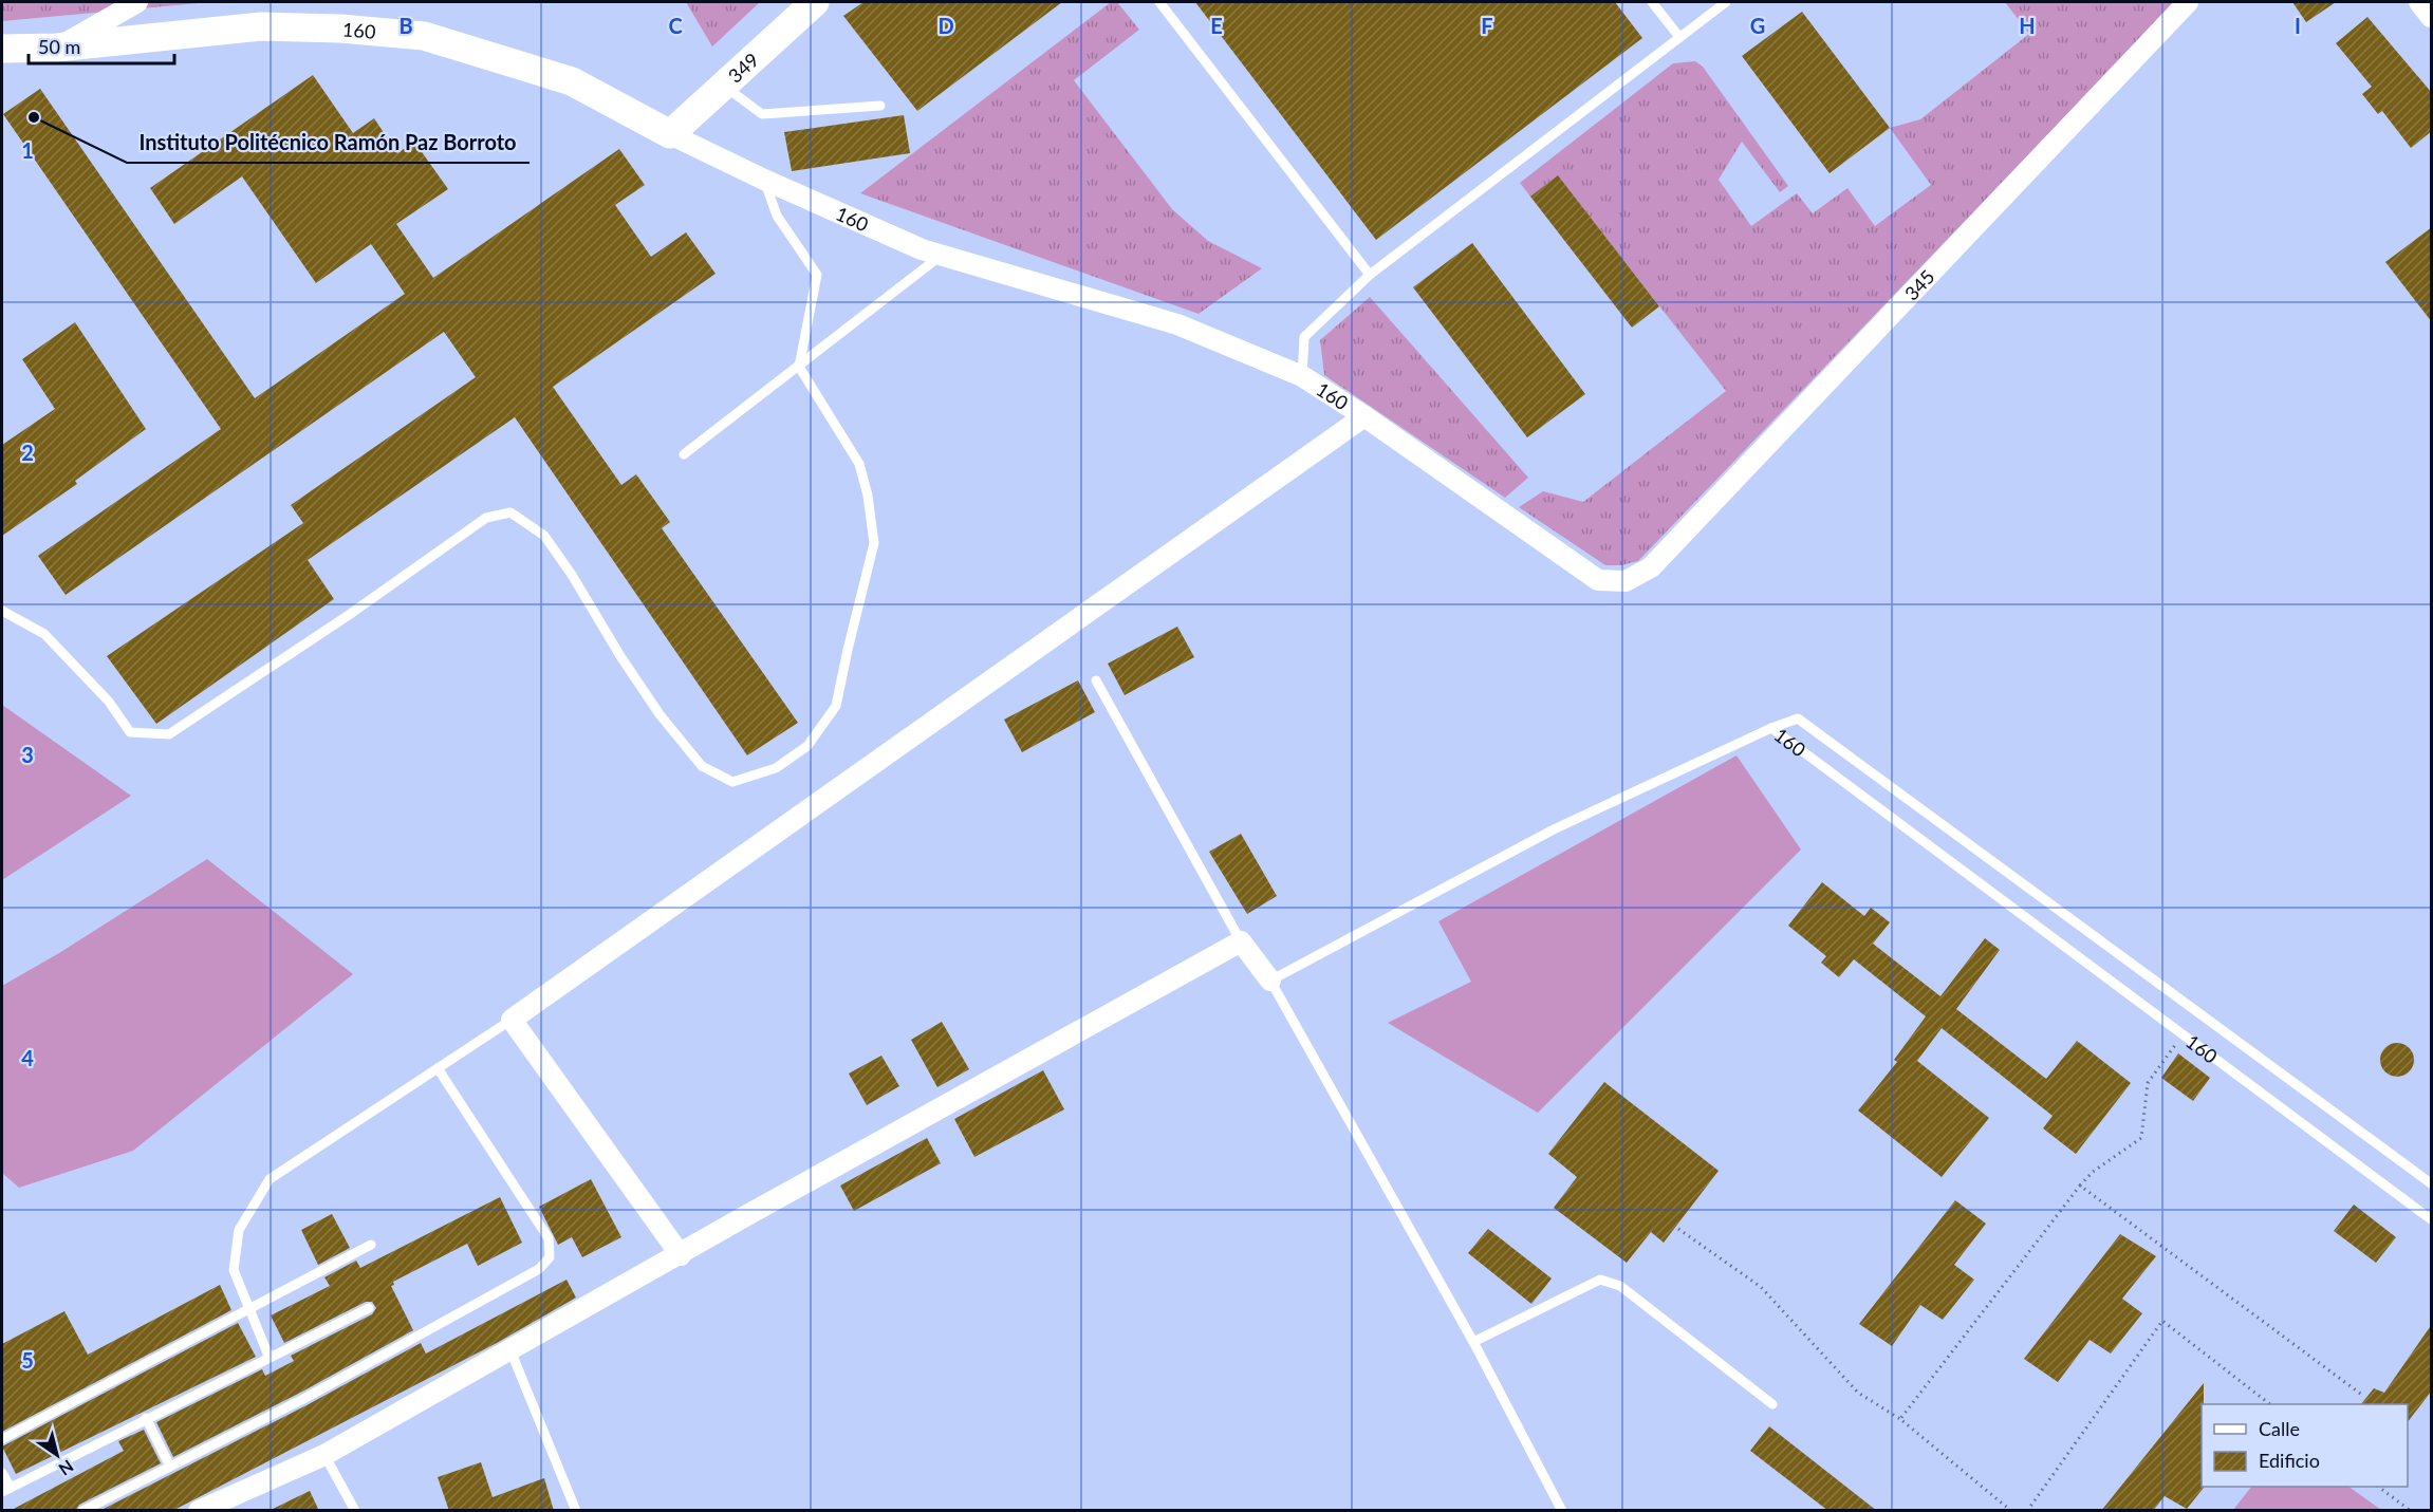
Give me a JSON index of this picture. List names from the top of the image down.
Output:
{
  "streets": {
    "street": ["160", "349", "345"]
  },
  "crossings": [
    ["160", "349"],
    ["160", "345"]
  ],
  "places": ["Instituto Politécnico Ramón Paz Borroto"],
  "legend": ["Calle", "Edificio"],
  "scale_bar": "50 m",
  "north": "bottom right",
  "grid": {
    "columns": [
      "B",
      "C",
      "D",
      "E",
      "F",
      "G",
      "H",
      "I"
    ],
    "rows": [
      "1",
      "2",
      "3",
      "4",
      "5"
    ]
  }
}
